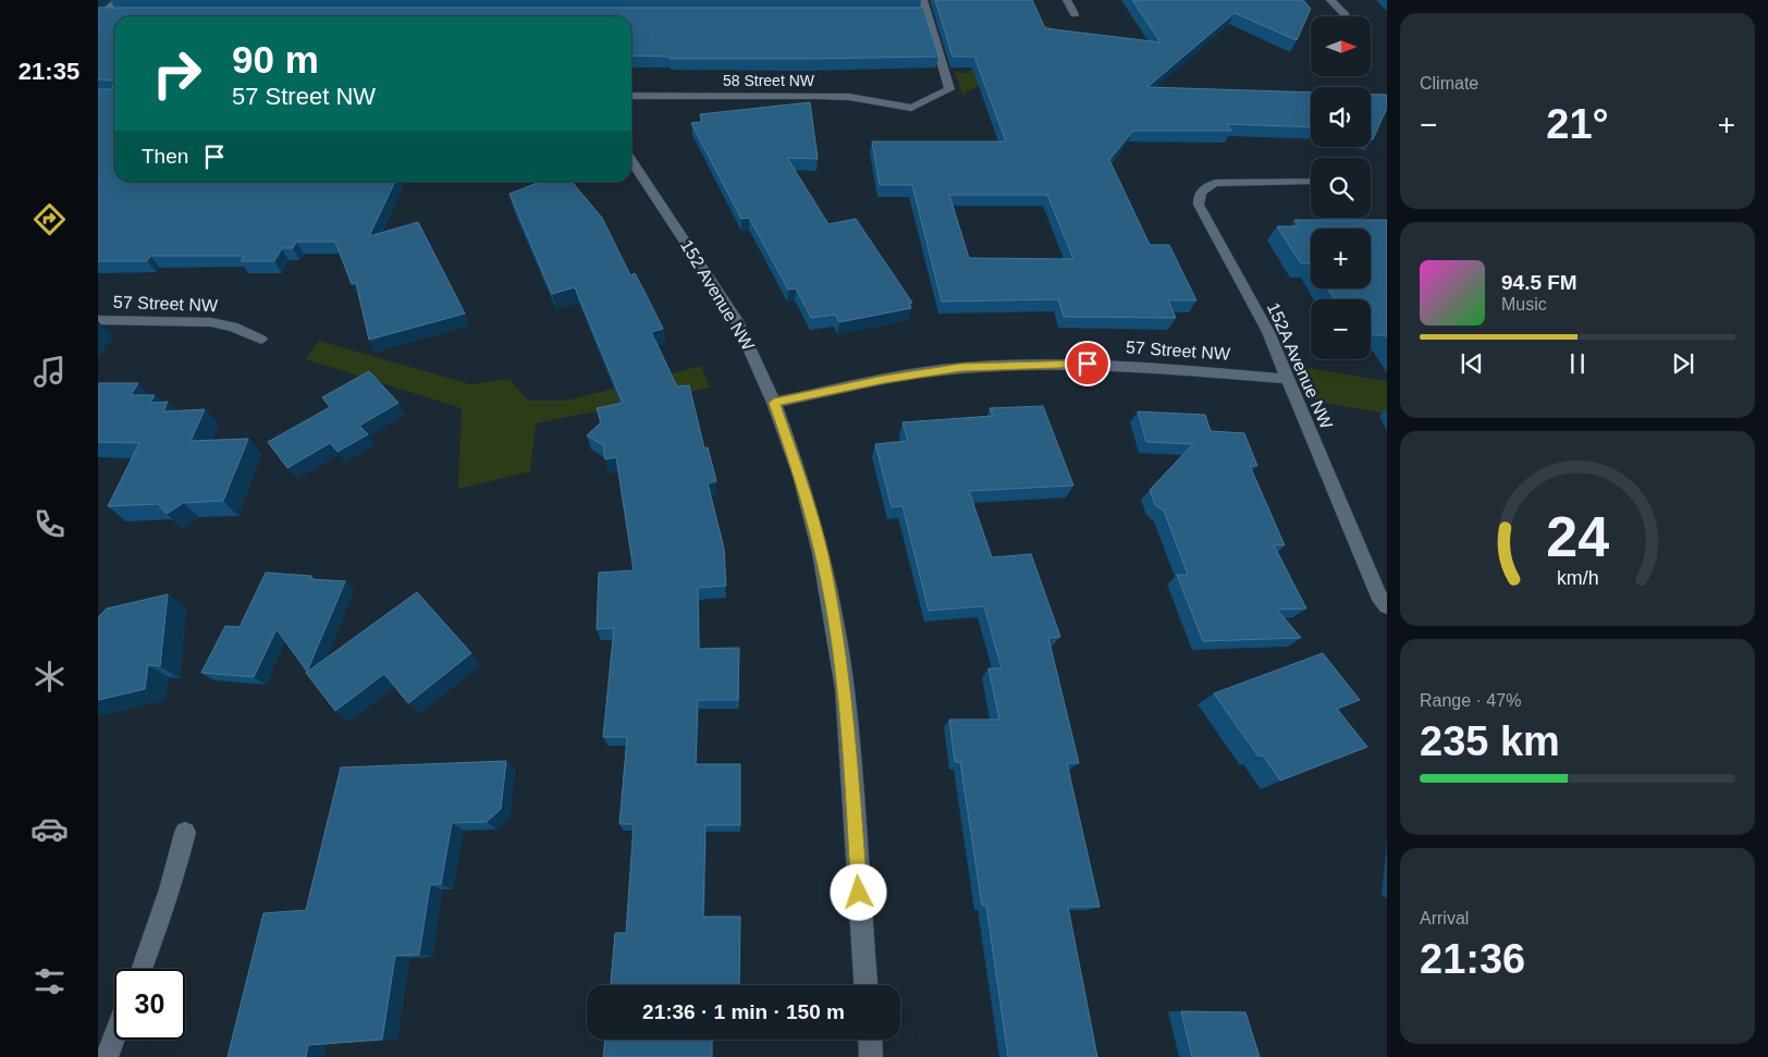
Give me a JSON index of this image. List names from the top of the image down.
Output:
{
  "streets": {
    "street": [
      "58 Street NW",
      "152 Avenue NW",
      "57 Street NW",
      "152A Avenue NW"
    ]
  },
  "crossings": [
    ["152 Avenue NW", "57 Street NW"],
    ["57 Street NW", "152A Avenue NW"]
  ],
  "north": "right",
  "page": {
    "tabs": "21:35",
    "tile": [
      "Climate",
      ["Range · 47%", "235 km"],
      ["Arrival", "21:36"]
    ],
    "map_buttons": ["+", "−"],
    "turn": ["90 m", "57 Street NW"],
    "heat": ["−", "21°", "+"],
    "then": "Then",
    "song": ["94.5 FM", "Music"],
    "limit": "30",
    "trip": "21:36 · 1 min · 150 m",
    "gauge": ["24", "km/h"]
  }
}
